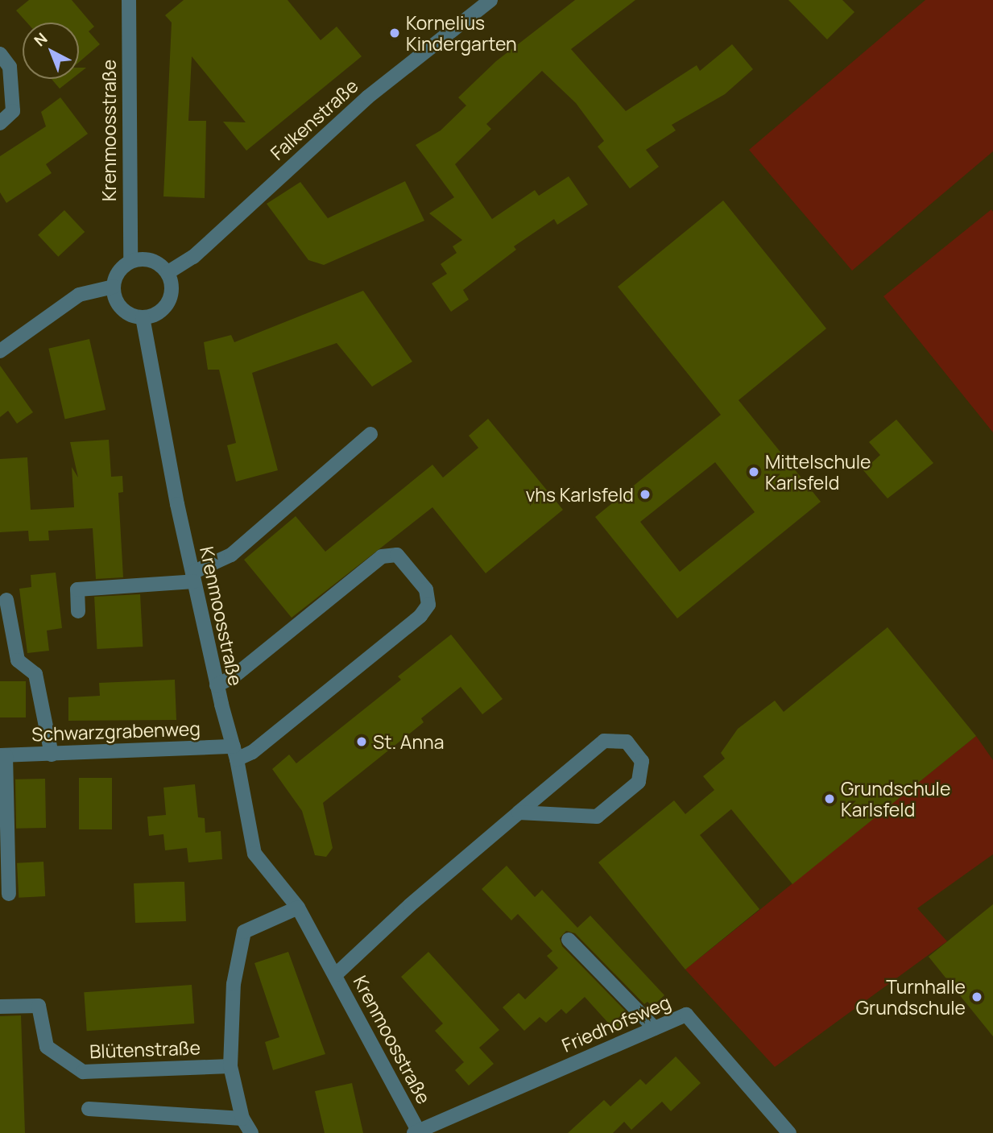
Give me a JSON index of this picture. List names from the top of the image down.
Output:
{
  "streets": {
    "street": [
      "Falkenstraße",
      "Krenmoosstraße",
      "Schwarzgrabenweg",
      "Friedhofsweg",
      "Blütenstraße"
    ]
  },
  "crossings": [
    ["Falkenstraße", "Krenmoosstraße"],
    ["Krenmoosstraße", "Schwarzgrabenweg"],
    ["Krenmoosstraße", "Friedhofsweg"]
  ],
  "places": [
    "Kornelius Kindergarten",
    "Mittelschule Karlsfeld",
    "vhs Karlsfeld",
    "St. Anna",
    "Grundschule Karlsfeld",
    "Turnhalle Grundschule"
  ],
  "north": "top left"
}
